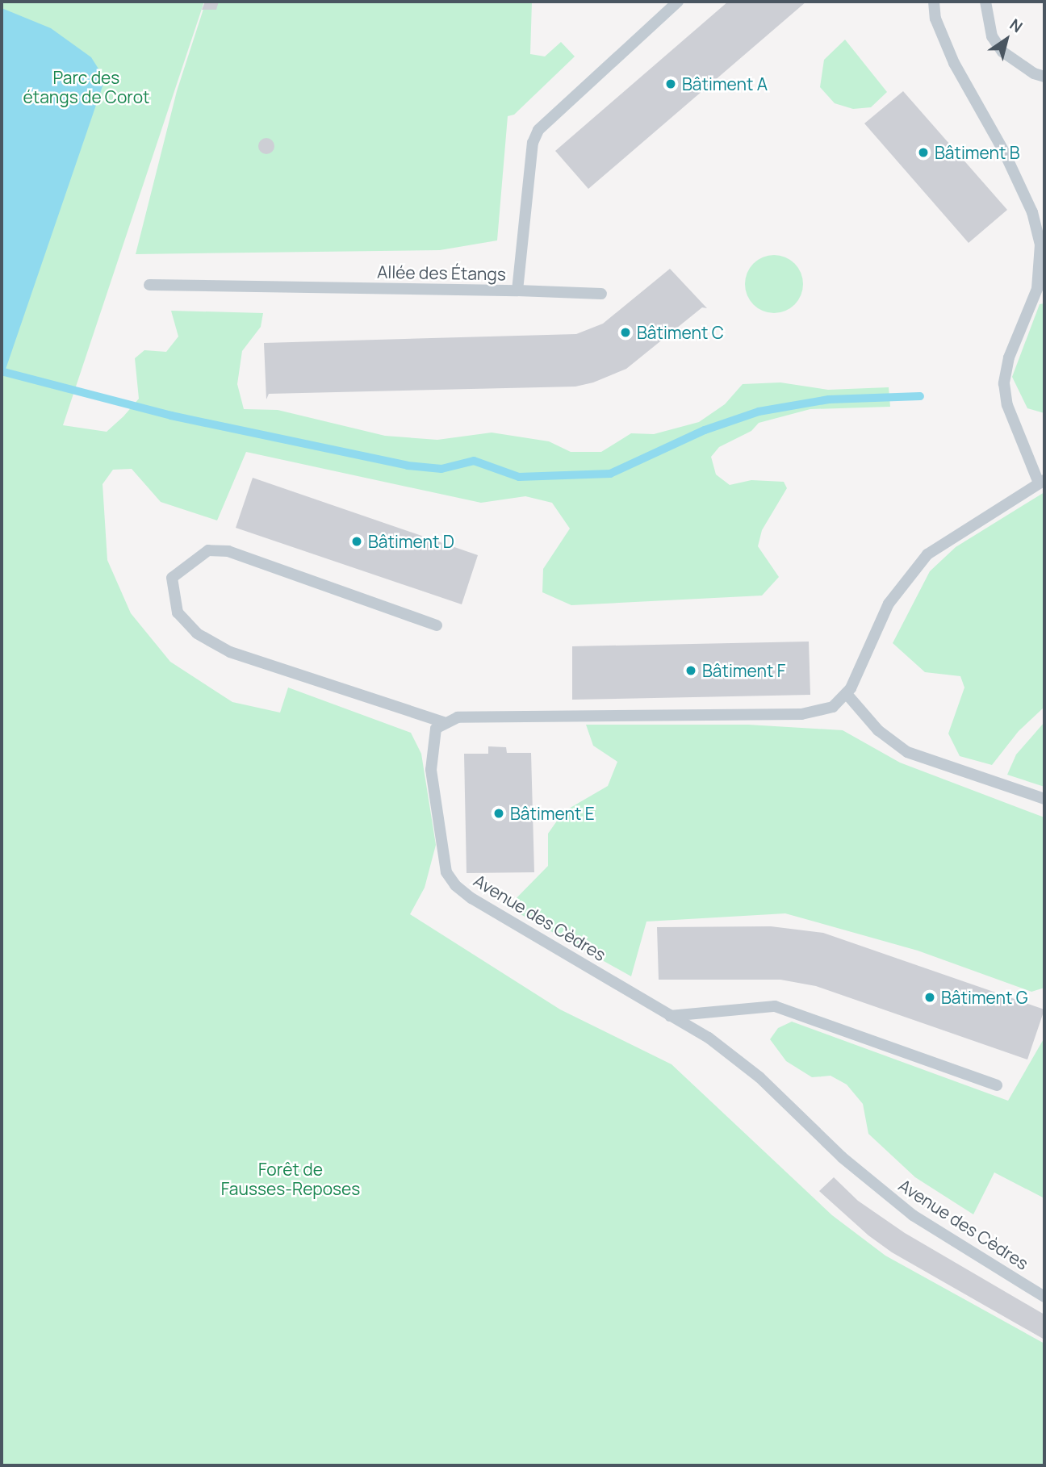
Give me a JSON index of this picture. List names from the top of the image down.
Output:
{
  "streets": {
    "lane": ["Allée des Étangs", "Avenue des Cèdres"]
  },
  "parks": ["Parc des étangs de Corot", "Forêt de Fausses-Reposes"],
  "places": [
    "Bâtiment A",
    "Bâtiment B",
    "Bâtiment C",
    "Bâtiment D",
    "Bâtiment F",
    "Bâtiment E",
    "Bâtiment G"
  ],
  "north": "top right"
}
